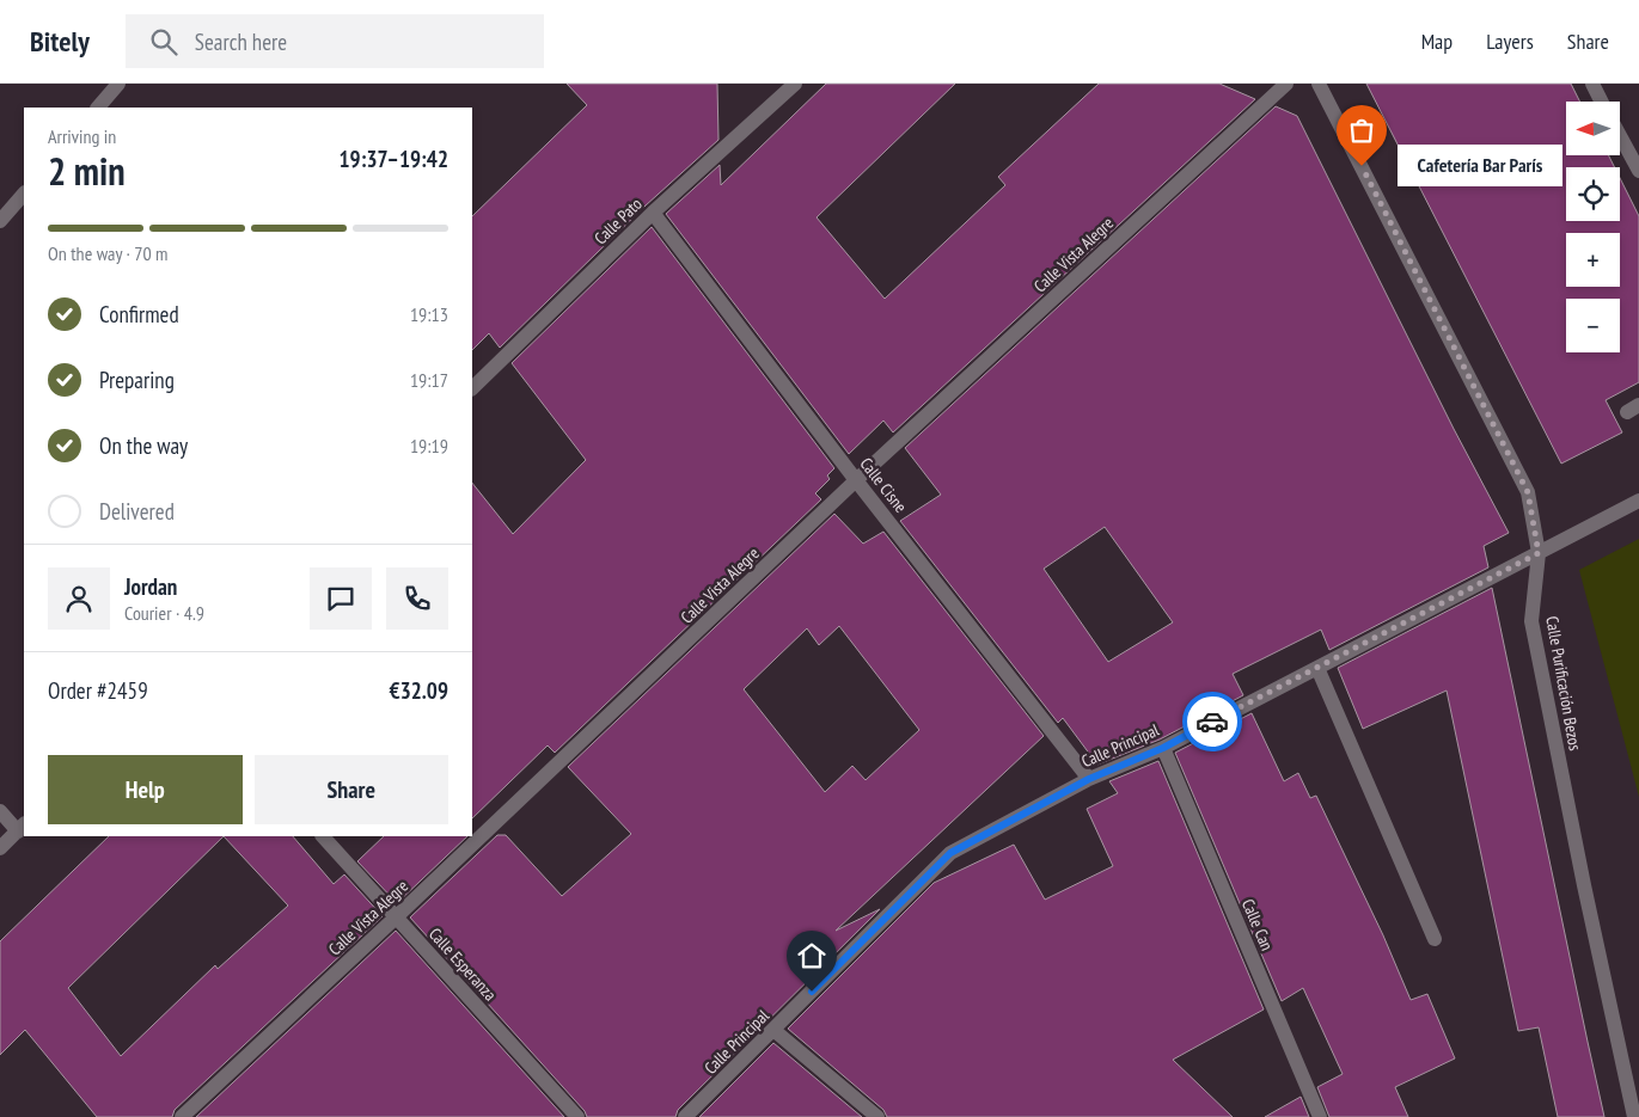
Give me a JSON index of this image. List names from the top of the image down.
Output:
{
  "streets": {
    "street": [
      "Calle Pato",
      "Calle Vista Alegre",
      "Calle Cisne",
      "Calle Purificación Bezos",
      "Calle Principal",
      "Calle Can",
      "Calle Esperanza"
    ]
  },
  "crossings": [
    ["Calle Pato", "Calle Cisne"],
    ["Calle Vista Alegre", "Calle Cisne"],
    ["Calle Vista Alegre", "Calle Esperanza"],
    ["Calle Cisne", "Calle Principal"],
    ["Calle Purificación Bezos", "Calle Principal"],
    ["Calle Principal", "Calle Can"]
  ],
  "places": ["Cafetería Bar París"],
  "north": "left",
  "page": {
    "header": "Bitely",
    "search": "Search here",
    "nav": ["Map", "Layers", "Share"],
    "map_buttons": ["+", "−"],
    "heading": ["2 min", "Arriving in", "19:37–19:42"],
    "panel": [
      "Jordan",
      "Courier · 4.9",
      "Order #2459",
      "€32.09"
    ],
    "bubble": "Cafetería Bar París",
    "bar": "On the way · 70 m",
    "list": [
      ["Confirmed", "19:13"],
      ["Preparing", "19:17"],
      ["On the way", "19:19"],
      "Delivered"
    ],
    "buttons": ["Help", "Share"]
  }
}
